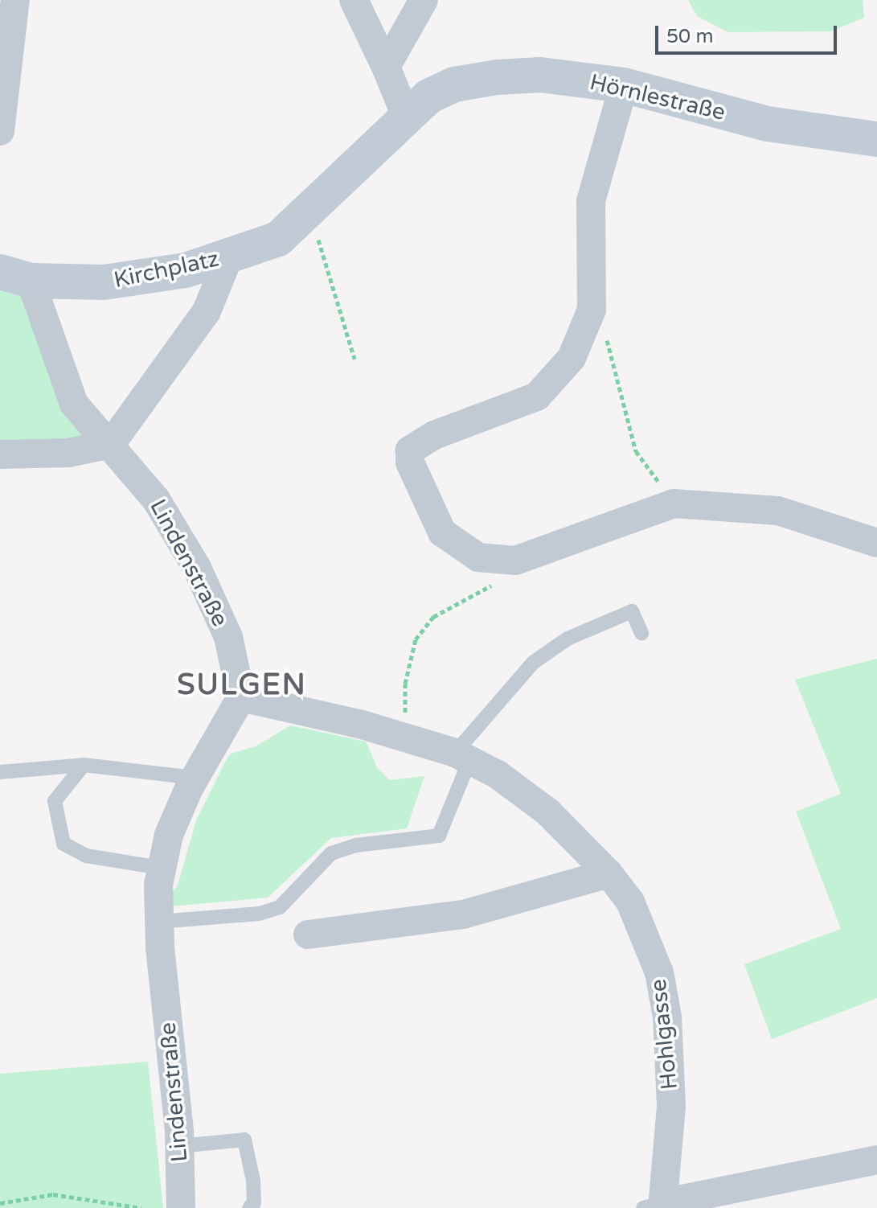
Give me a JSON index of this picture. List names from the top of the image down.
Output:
{
  "streets": {
    "street": [
      "Hörnlestraße",
      "Kirchplatz",
      "Lindenstraße",
      "Hohlgasse"
    ]
  },
  "crossings": [
    ["Hörnlestraße", "Kirchplatz"],
    ["Kirchplatz", "Lindenstraße"],
    ["Lindenstraße", "Hohlgasse"]
  ],
  "districts": ["SULGEN"],
  "scale_bar": "50 m"
}
